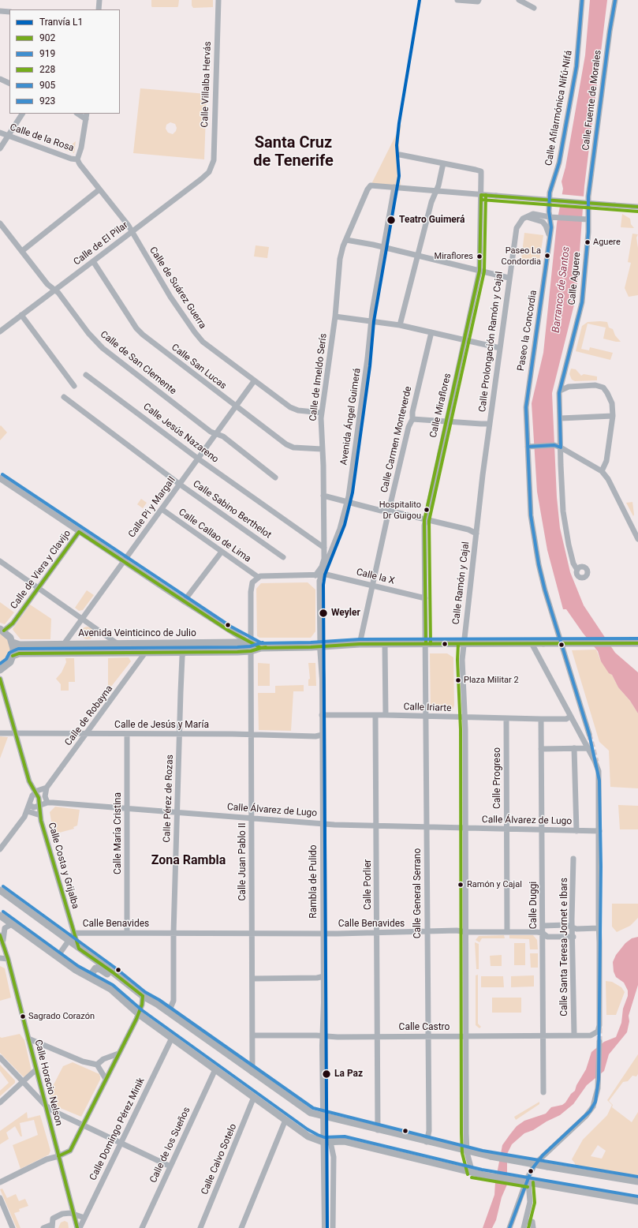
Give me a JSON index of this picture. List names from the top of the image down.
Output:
{
  "streets": {
    "main road": ["Avenida Veinticinco de Julio"],
    "street": [
      "Calle Villalba Hervás",
      "Calle Fuente de Morales",
      "Calle Afilarmónica Nifú-Nifá",
      "Calle de la Rosa",
      "Calle de El Pilar",
      "Calle Aguere",
      "Calle de Suárez Guerra",
      "Paseo la Concordia",
      "Calle Prolongación Ramón y Cajal",
      "Calle de San Clemente",
      "Calle San Lucas",
      "Calle de Imeldo Serís",
      "Calle Miraflores",
      "Avenida Ángel Guimerá",
      "Calle Jesús Nazareno",
      "Calle Carmen Monteverde",
      "Calle Pi y Margall",
      "Calle Sabino Berthelot",
      "Calle Callao de Lima",
      "Calle de Viera y Clavijo",
      "Calle la X",
      "Calle Ramón y Cajal",
      "Calle Iriarte",
      "Calle de Robayna",
      "Calle de Jesús y María",
      "Calle Progreso",
      "Calle Pérez de Rozas",
      "Calle Álvarez de Lugo",
      "Calle María Cristina",
      "Calle Juan Pablo II",
      "Calle Costa y Grijalba",
      "Rambla de Pulido",
      "Calle Porlier",
      "Calle General Serrano",
      "Calle Duggi",
      "Calle Benavides",
      "Calle Santa Teresa Jornet e Ibars",
      "Calle Castro",
      "Calle Horacio Nelson",
      "Calle Domingo Pérez Minik",
      "Calle de los Sueños",
      "Calle Calvo Sotelo"
    ]
  },
  "crossings": [
    ["Calle Villalba Hervás", "Calle de El Pilar"],
    ["Calle Fuente de Morales", "Calle Aguere"],
    ["Calle Afilarmónica Nifú-Nifá", "Paseo la Concordia"],
    ["Calle de la Rosa", "Calle de Suárez Guerra"],
    ["Calle de El Pilar", "Calle de Suárez Guerra"],
    ["Calle de El Pilar", "Calle de San Clemente"],
    ["Calle de El Pilar", "Calle San Lucas"],
    ["Calle de Suárez Guerra", "Calle de Imeldo Serís"],
    ["Calle de Suárez Guerra", "Calle Pi y Margall"],
    ["Calle Prolongación Ramón y Cajal", "Calle Ramón y Cajal"],
    ["Calle de San Clemente", "Calle Pi y Margall"],
    ["Calle San Lucas", "Calle de Imeldo Serís"],
    ["Calle San Lucas", "Calle Pi y Margall"],
    ["Calle de Imeldo Serís", "Avenida Ángel Guimerá"],
    ["Calle de Imeldo Serís", "Calle Jesús Nazareno"],
    ["Calle de Imeldo Serís", "Calle la X"],
    ["Calle Miraflores", "Calle la X"],
    ["Calle Miraflores", "Avenida Veinticinco de Julio"],
    ["Calle Miraflores", "Calle General Serrano"],
    ["Avenida Ángel Guimerá", "Calle la X"],
    ["Avenida Ángel Guimerá", "Avenida Veinticinco de Julio"],
    ["Avenida Ángel Guimerá", "Rambla de Pulido"],
    ["Calle Jesús Nazareno", "Calle Pi y Margall"],
    ["Calle Carmen Monteverde", "Calle la X"],
    ["Calle Carmen Monteverde", "Avenida Veinticinco de Julio"],
    ["Calle Pi y Margall", "Calle Sabino Berthelot"],
    ["Calle Pi y Margall", "Calle Callao de Lima"],
    ["Calle Pi y Margall", "Avenida Veinticinco de Julio"],
    ["Calle Callao de Lima", "Calle la X"],
    ["Calle Callao de Lima", "Calle Juan Pablo II"],
    ["Calle la X", "Calle Juan Pablo II"],
    ["Calle Ramón y Cajal", "Avenida Veinticinco de Julio"],
    ["Calle Ramón y Cajal", "Calle Iriarte"],
    ["Calle Ramón y Cajal", "Calle Álvarez de Lugo"],
    ["Calle Ramón y Cajal", "Calle Benavides"],
    ["Calle Ramón y Cajal", "Calle Castro"],
    ["Avenida Veinticinco de Julio", "Calle de Robayna"],
    ["Avenida Veinticinco de Julio", "Calle Pérez de Rozas"],
    ["Avenida Veinticinco de Julio", "Calle Juan Pablo II"],
    ["Avenida Veinticinco de Julio", "Rambla de Pulido"],
    ["Avenida Veinticinco de Julio", "Calle General Serrano"],
    ["Calle Iriarte", "Calle Progreso"],
    ["Calle Iriarte", "Rambla de Pulido"],
    ["Calle Iriarte", "Calle Porlier"],
    ["Calle Iriarte", "Calle General Serrano"],
    ["Calle Iriarte", "Calle Duggi"],
    ["Calle de Robayna", "Calle de Jesús y María"],
    ["Calle de Jesús y María", "Calle Pérez de Rozas"],
    ["Calle de Jesús y María", "Calle María Cristina"],
    ["Calle de Jesús y María", "Calle Juan Pablo II"],
    ["Calle de Jesús y María", "Rambla de Pulido"],
    ["Calle Progreso", "Calle Álvarez de Lugo"],
    ["Calle Progreso", "Calle Benavides"],
    ["Calle Pérez de Rozas", "Calle Álvarez de Lugo"],
    ["Calle Pérez de Rozas", "Calle Benavides"],
    ["Calle Álvarez de Lugo", "Calle María Cristina"],
    ["Calle Álvarez de Lugo", "Calle Juan Pablo II"],
    ["Calle Álvarez de Lugo", "Calle Costa y Grijalba"],
    ["Calle Álvarez de Lugo", "Rambla de Pulido"],
    ["Calle Álvarez de Lugo", "Calle Porlier"],
    ["Calle Álvarez de Lugo", "Calle General Serrano"],
    ["Calle Álvarez de Lugo", "Calle Duggi"],
    ["Calle María Cristina", "Calle Benavides"],
    ["Calle Juan Pablo II", "Calle Benavides"],
    ["Calle Juan Pablo II", "Calle Castro"],
    ["Calle Costa y Grijalba", "Calle Benavides"],
    ["Rambla de Pulido", "Calle Benavides"],
    ["Rambla de Pulido", "Calle Castro"],
    ["Calle Porlier", "Calle Benavides"],
    ["Calle Porlier", "Calle Castro"],
    ["Calle General Serrano", "Calle Benavides"],
    ["Calle General Serrano", "Calle Castro"],
    ["Calle Duggi", "Calle Benavides"],
    ["Calle Duggi", "Calle Castro"],
    ["Calle Benavides", "Calle Santa Teresa Jornet e Ibars"],
    ["Calle Santa Teresa Jornet e Ibars", "Calle Castro"],
    ["Calle Horacio Nelson", "Calle Domingo Pérez Minik"]
  ],
  "districts": ["Santa Cruz de Tenerife", "Zona Rambla"],
  "water": ["Barranco de Santos"],
  "places": [
    "Teatro Guimerá",
    "Aguere",
    "Paseo La Condordia",
    "Miraflores",
    "Hospitalito Dr Guigou",
    "Weyler",
    "Plaza Militar 2",
    "Ramón y Cajal",
    "Sagrado Corazón",
    "La Paz"
  ],
  "lines": [
    "tram line L1",
    "transit line 919",
    "transit line 902",
    "transit line 228",
    "transit line 905",
    "transit line 923"
  ],
  "legend": [
    "Tranvía L1",
    "902",
    "919",
    "228",
    "905",
    "923"
  ]
}
